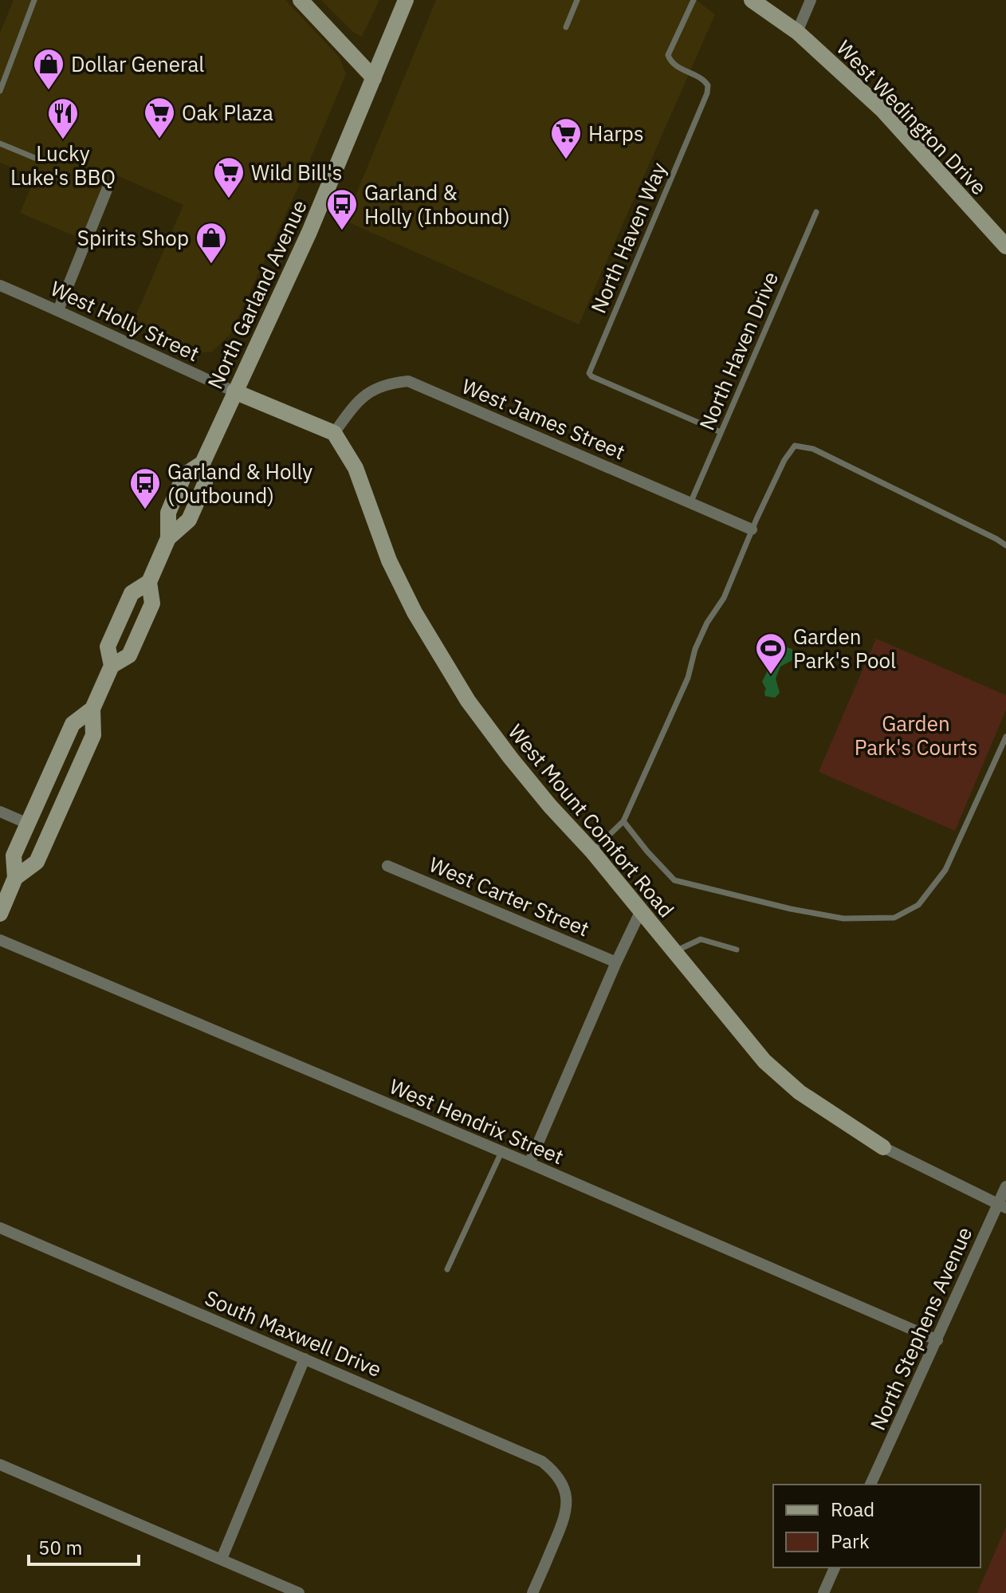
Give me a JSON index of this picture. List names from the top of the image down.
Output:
{
  "streets": {
    "main road": ["West Wedington Drive", "North Garland Avenue", "West Mount Comfort Road"],
    "street": [
      "West Holly Street",
      "West James Street",
      "West Carter Street",
      "West Hendrix Street",
      "North Stephens Avenue",
      "South Maxwell Drive"
    ],
    "lane": ["North Haven Way", "North Haven Drive"]
  },
  "crossings": [
    ["North Haven Way", "North Haven Drive"],
    ["North Garland Avenue", "West Holly Street"],
    ["North Haven Drive", "West James Street"],
    ["West James Street", "West Mount Comfort Road"],
    ["West Mount Comfort Road", "North Stephens Avenue"],
    ["West Hendrix Street", "North Stephens Avenue"]
  ],
  "parks": ["Garden Park's Courts"],
  "places": {
    "shop": ["Dollar General", "Spirits Shop"],
    "supermarket": ["Oak Plaza", "Harps", "Wild Bill's"],
    "restaurant": ["Lucky Luke's BBQ"],
    "bus stop": ["Garland & Holly (Inbound)", "Garland & Holly (Outbound)"],
    "sports": ["Garden Park's Pool"]
  },
  "legend": ["Road", "Park"],
  "scale_bar": "50 m"
}
